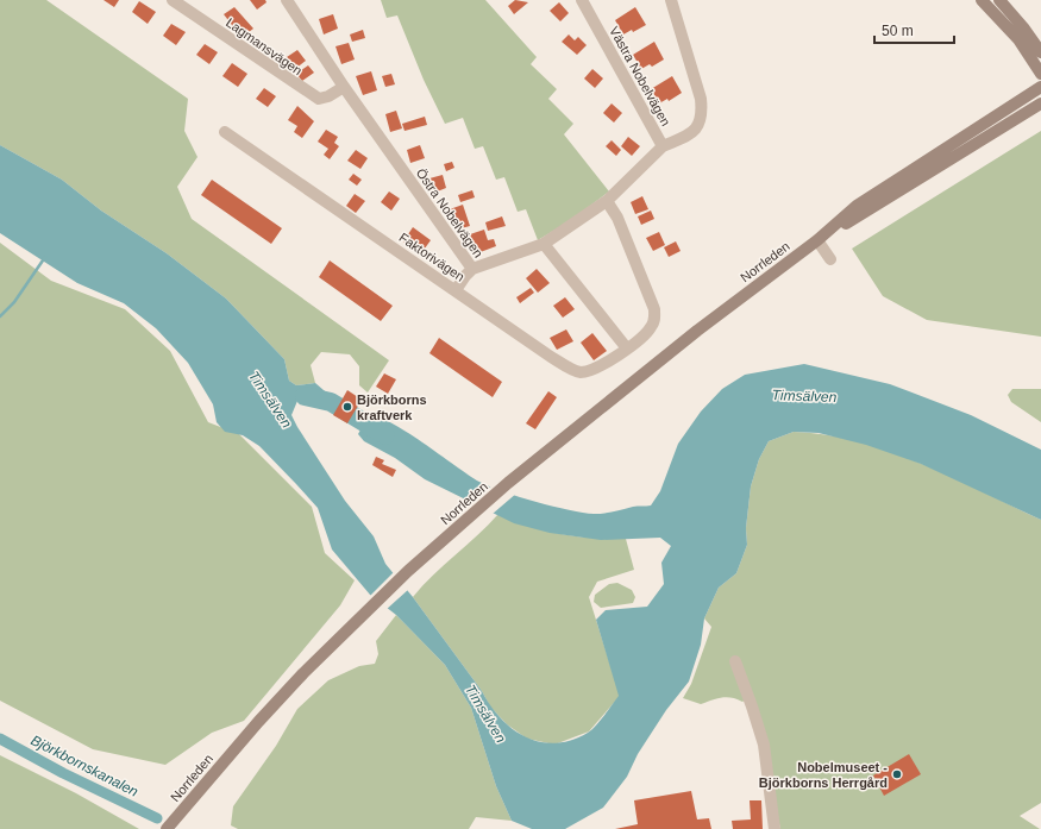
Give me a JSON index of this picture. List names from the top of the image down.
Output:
{
  "streets": {
    "street": [
      "Lagmansvägen",
      "Västra Nobelvägen",
      "Östra Nobelvägen",
      "Faktorivägen",
      "Norrleden"
    ]
  },
  "crossings": [
    ["Lagmansvägen", "Östra Nobelvägen"],
    ["Västra Nobelvägen", "Östra Nobelvägen"]
  ],
  "water": ["Timsälven", "Björkbornskanalen"],
  "places": ["Björkborns kraftverk", "Nobelmuseet - Björkborns Herrgård"],
  "scale_bar": "50 m"
}
